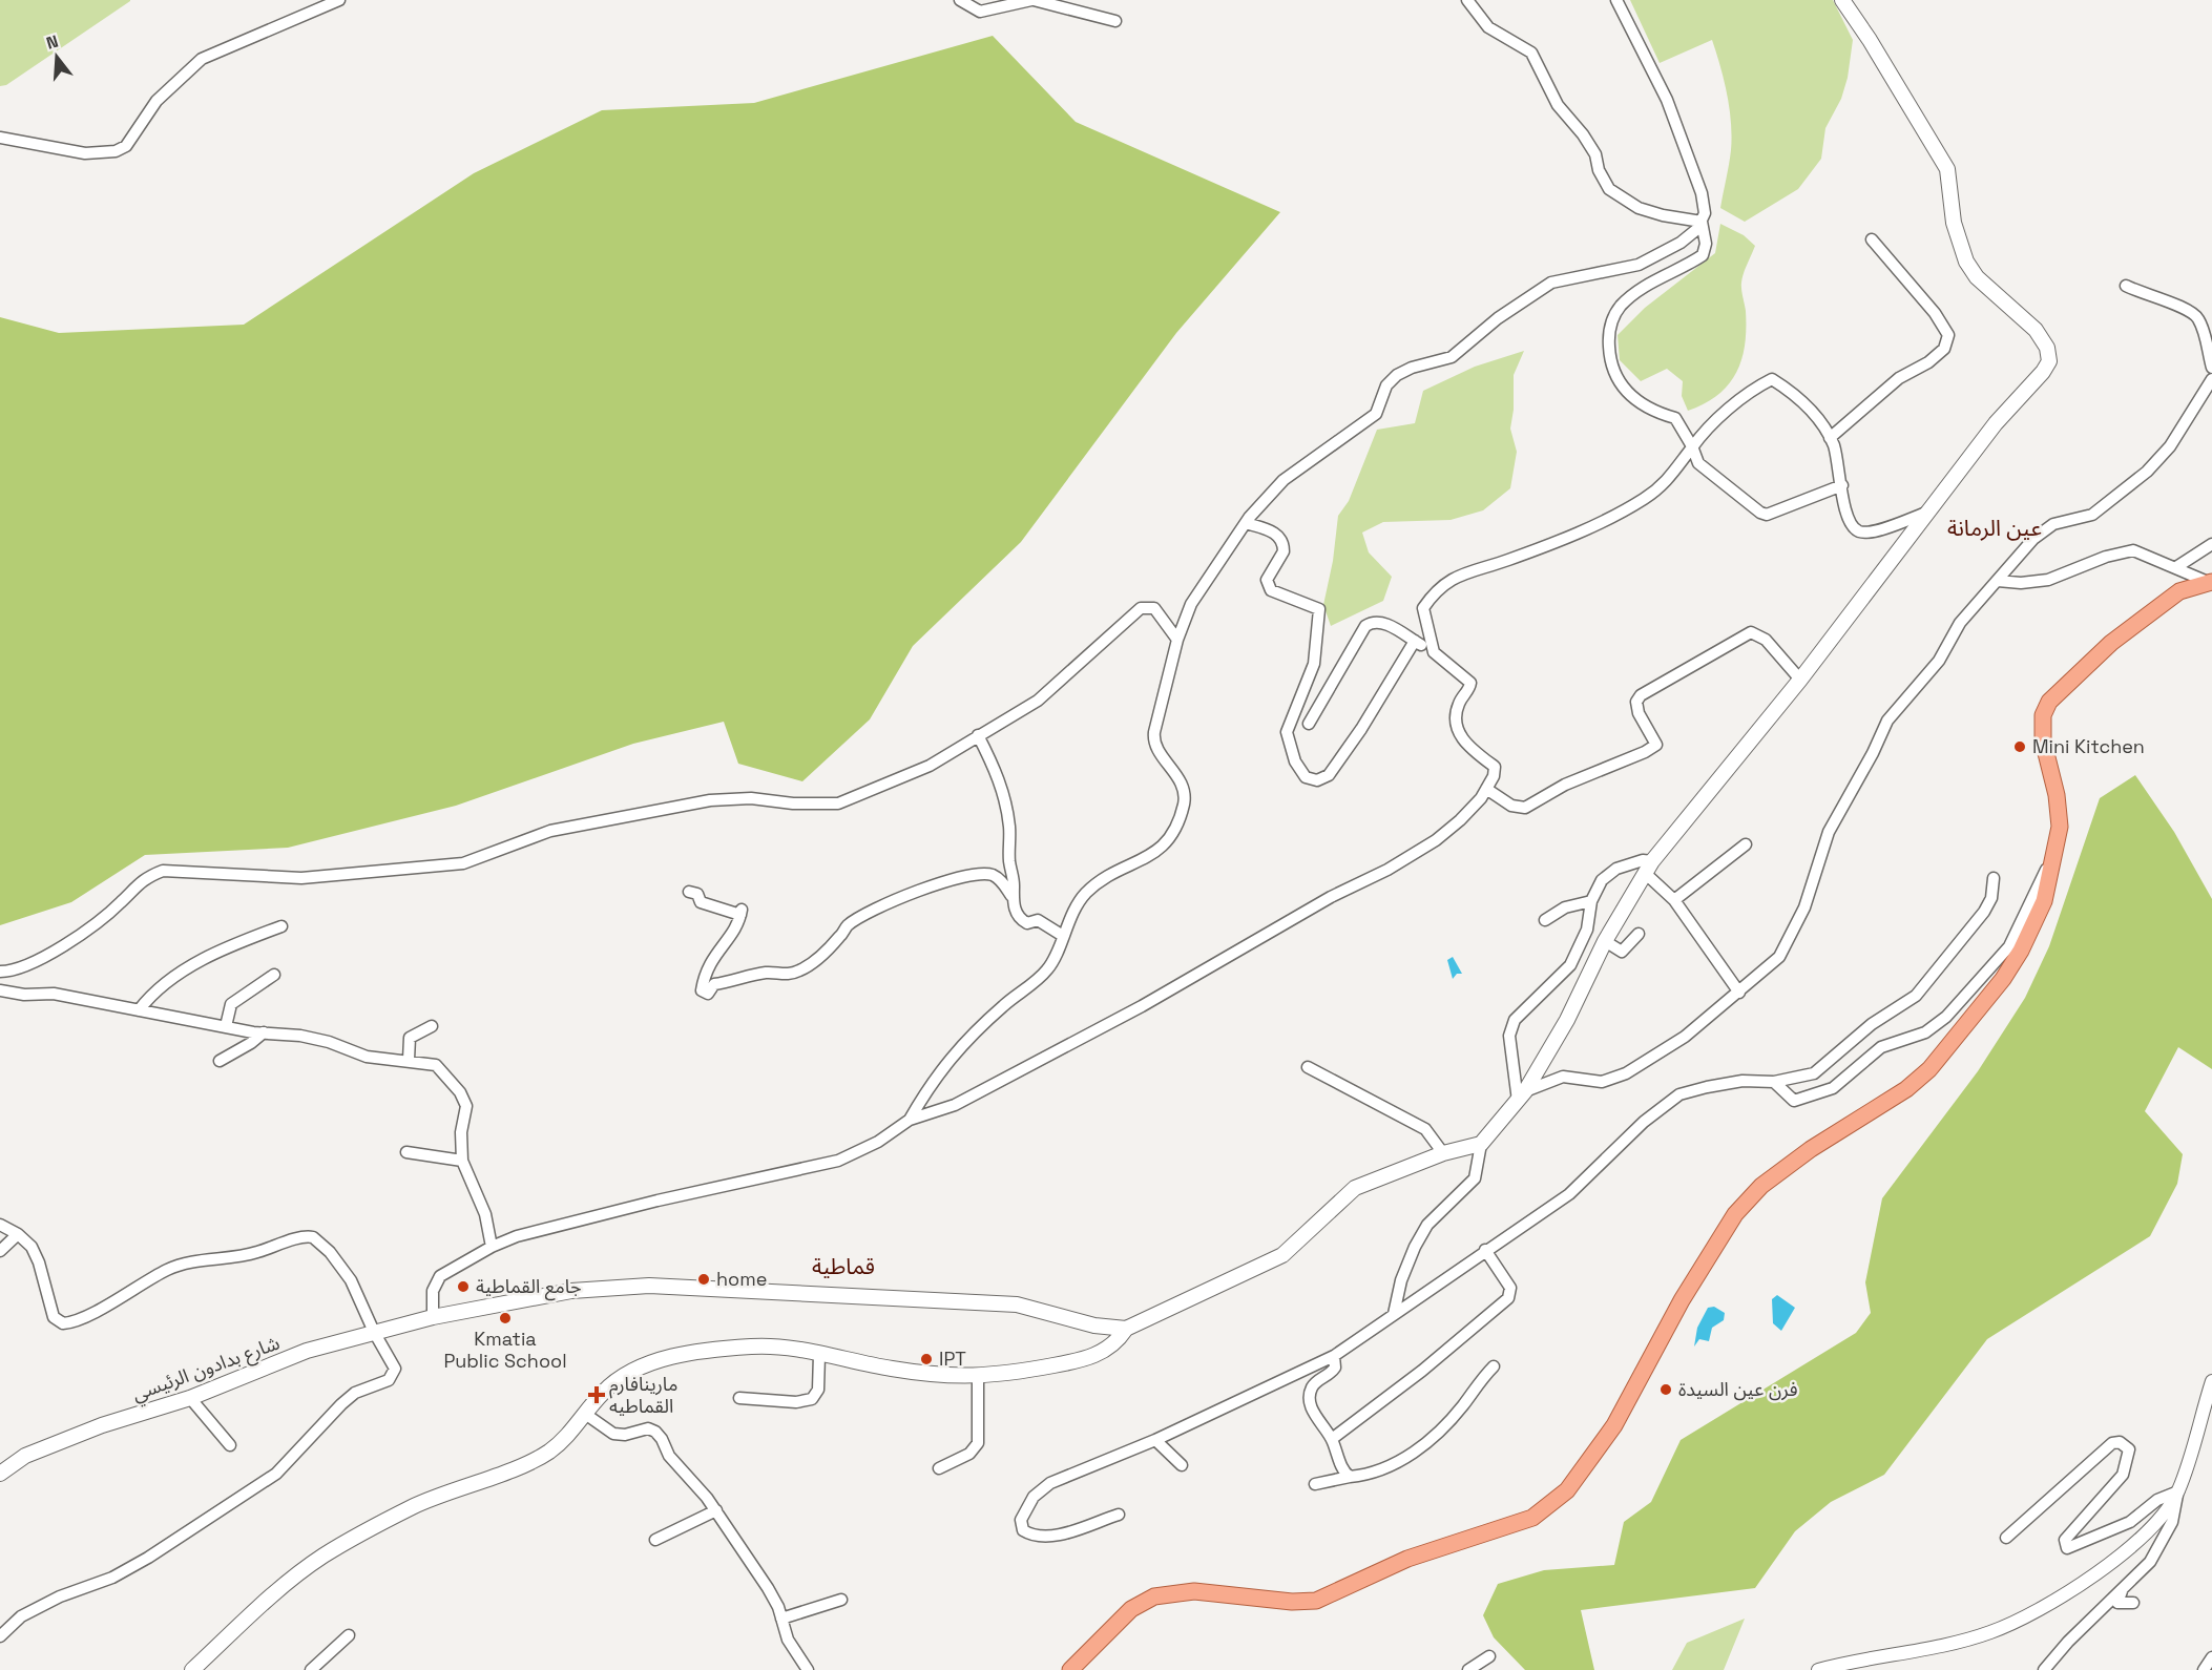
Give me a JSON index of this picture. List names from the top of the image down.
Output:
{
  "streets": {
    "main road": ["شارع بدادون الرئيسي"]
  },
  "districts": ["عين الرمانة", "قماطية"],
  "places": {
    "other": [
      "Mini Kitchen",
      "home",
      "جامع القماطية",
      "Kmatia Public School",
      "IPT",
      "فرن عين السيدة"
    ],
    "health": ["مارينافارم القماطيه"]
  },
  "north": "top"
}
